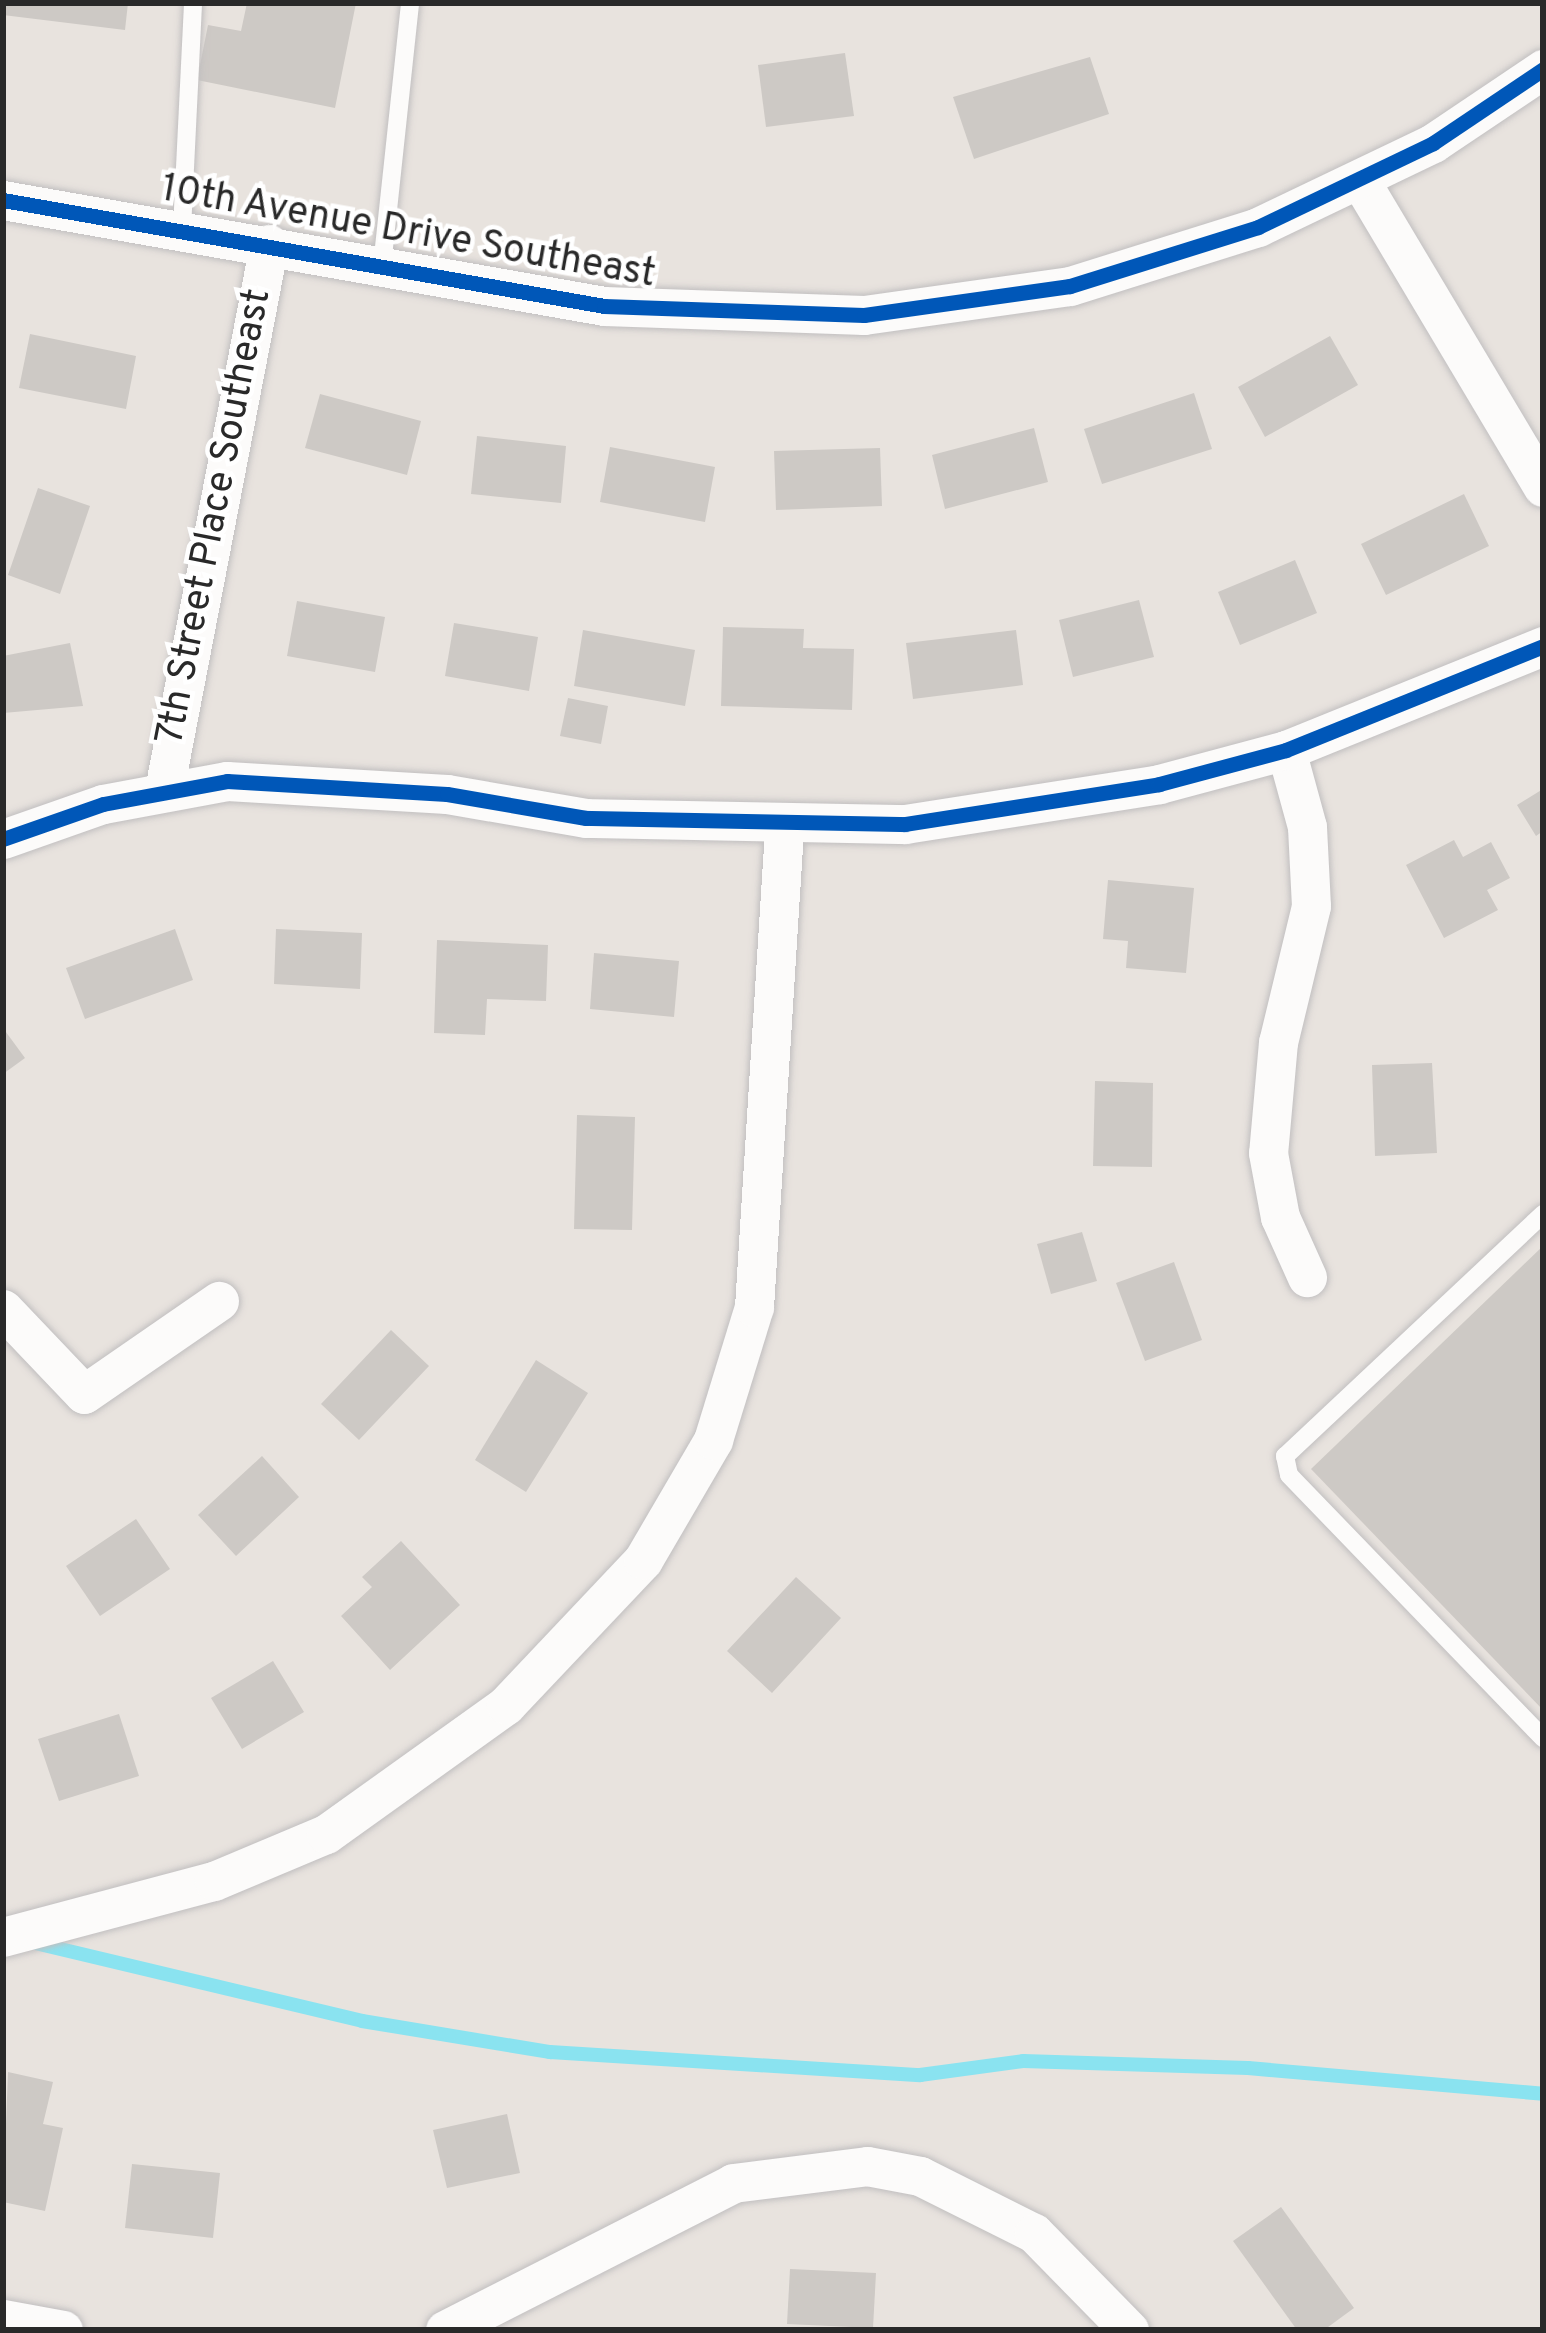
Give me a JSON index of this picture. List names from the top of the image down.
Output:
{
  "streets": {
    "street": ["10th Avenue Drive Southeast", "7th Street Place Southeast"]
  },
  "crossings": [
    ["10th Avenue Drive Southeast", "7th Street Place Southeast"]
  ]
}
